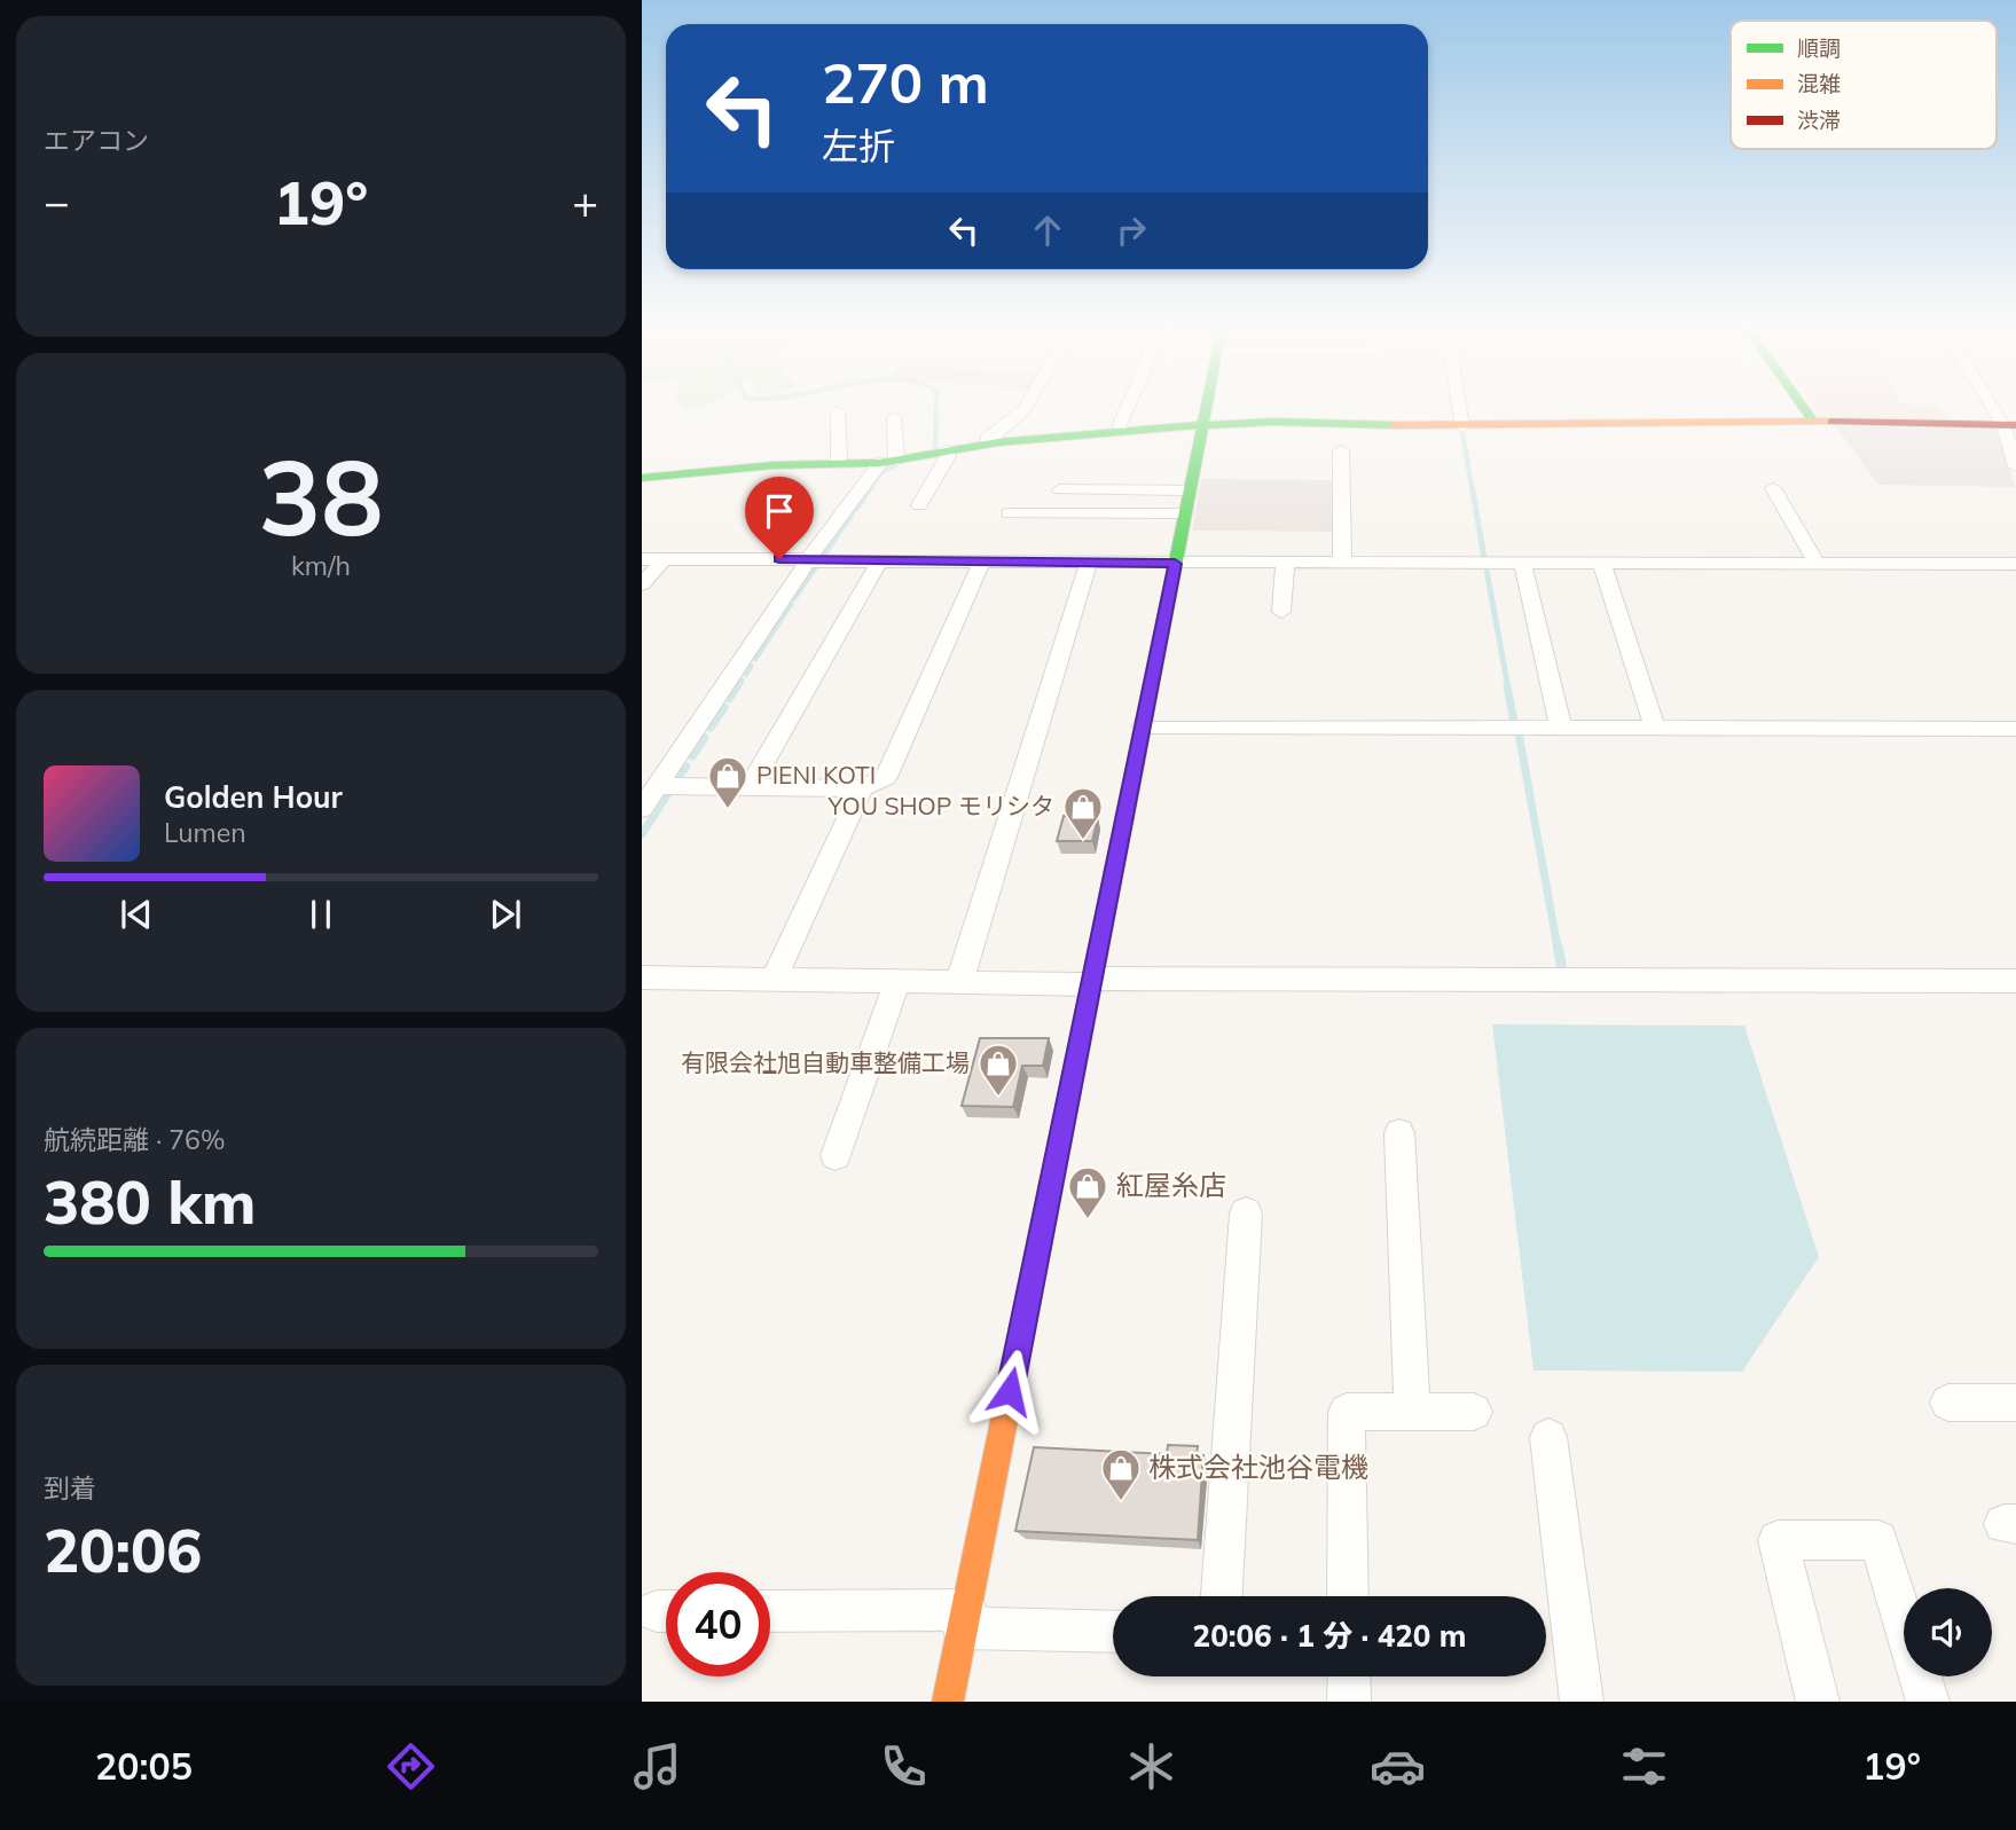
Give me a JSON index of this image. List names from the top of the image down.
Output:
{
  "places": {
    "shop": [
      "PIENI KOTI",
      "YOU SHOP モリシタ",
      "有限会社旭自動車整備工場",
      "紅屋糸店",
      "株式会社池谷電機"
    ]
  },
  "legend": ["順調", "混雑", "渋滞"],
  "page": {
    "tile": [
      "エアコン",
      ["38", "km/h"],
      ["航続距離 · 76%", "380 km"],
      ["到着", "20:06"]
    ],
    "turn": ["270 m", "左折"],
    "heat": ["−", "19°", "+"],
    "song": ["Golden Hour", "Lumen"],
    "limit": "40",
    "trip": "20:06 · 1 分 · 420 m",
    "tabs": ["20:05", "19°"]
  }
}
